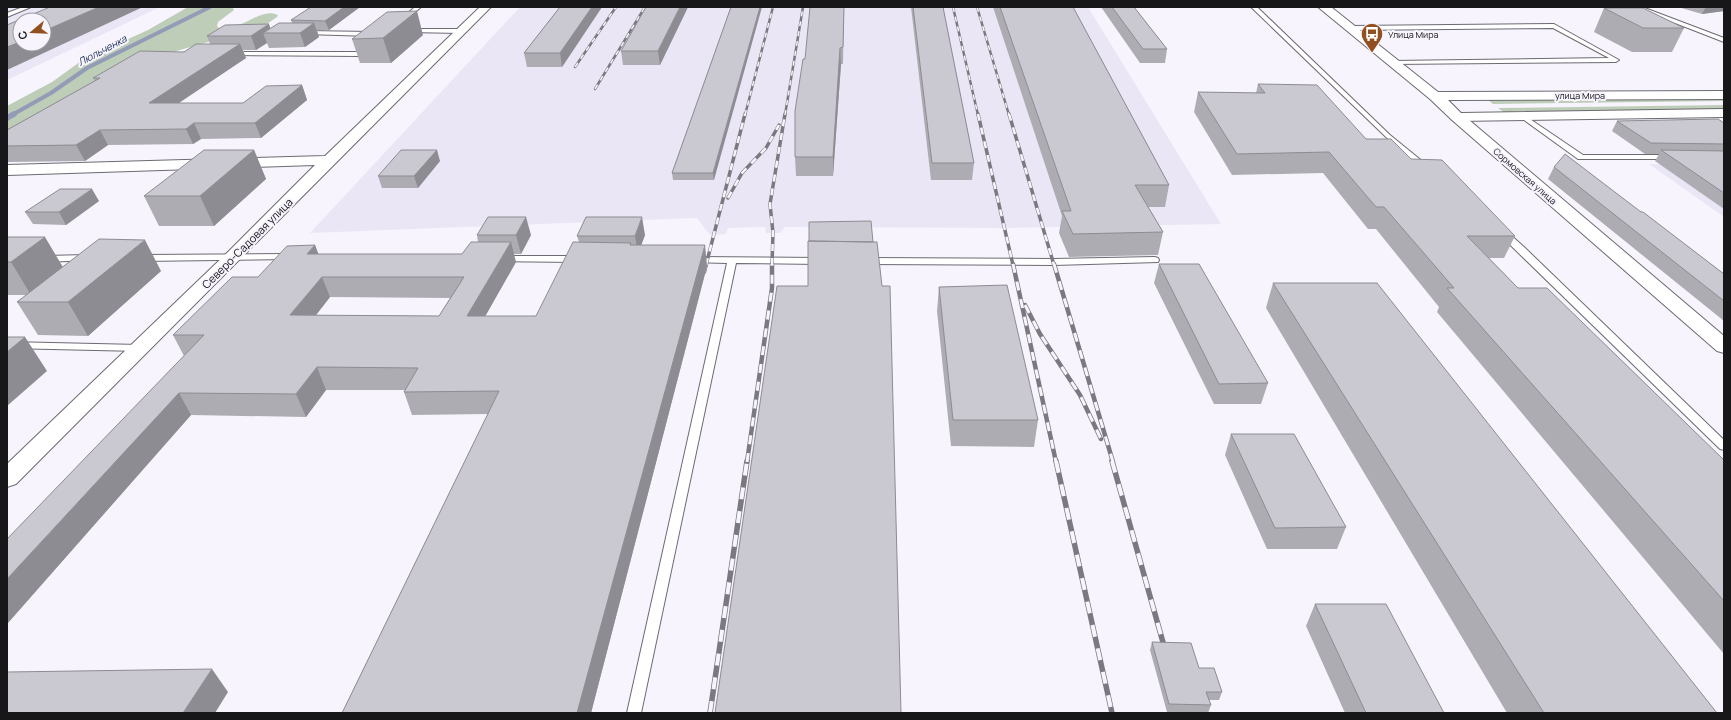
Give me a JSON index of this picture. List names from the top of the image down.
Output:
{
  "streets": {
    "street": ["улица Мира", "Сормовская улица", "Северо-Садовая улица"]
  },
  "crossings": [
    ["улица Мира", "Сормовская улица"]
  ],
  "water": ["Люльченка"],
  "places": {
    "bus stop": ["Улица Мира"]
  },
  "north": "left"
}
